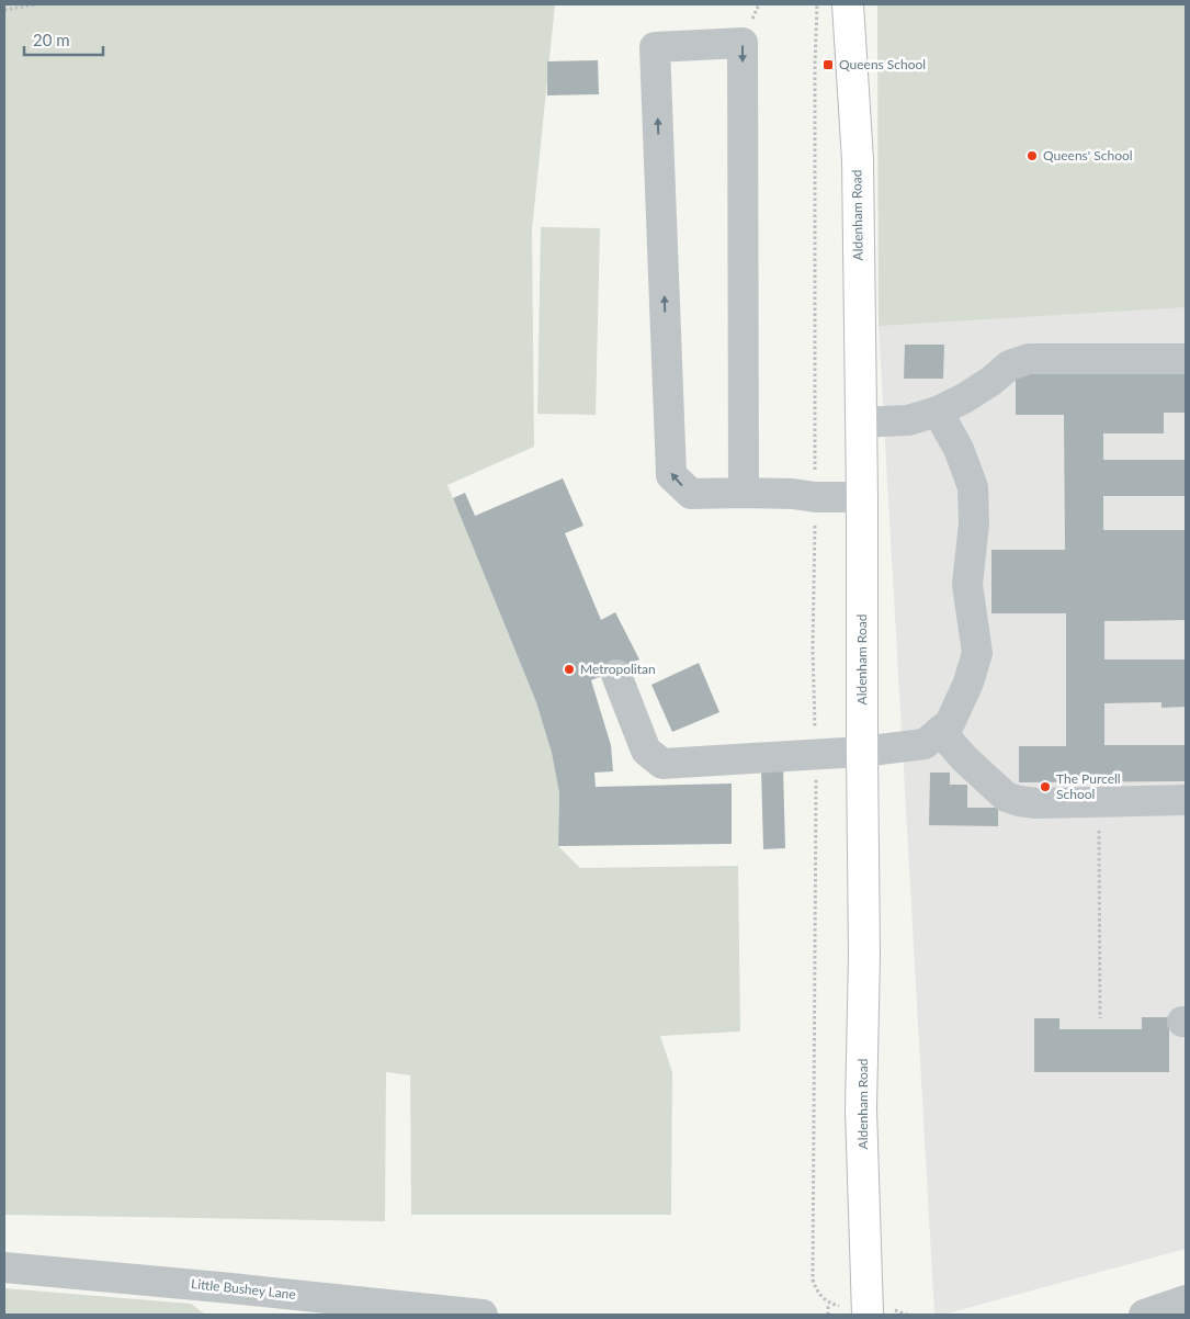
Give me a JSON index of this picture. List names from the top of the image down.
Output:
{
  "streets": {
    "main road": ["Aldenham Road"],
    "street": ["Little Bushey Lane"]
  },
  "places": {
    "transit": ["Queens School"],
    "other": ["Queens' School", "Metropolitan", "The Purcell School"]
  },
  "scale_bar": "20 m"
}
